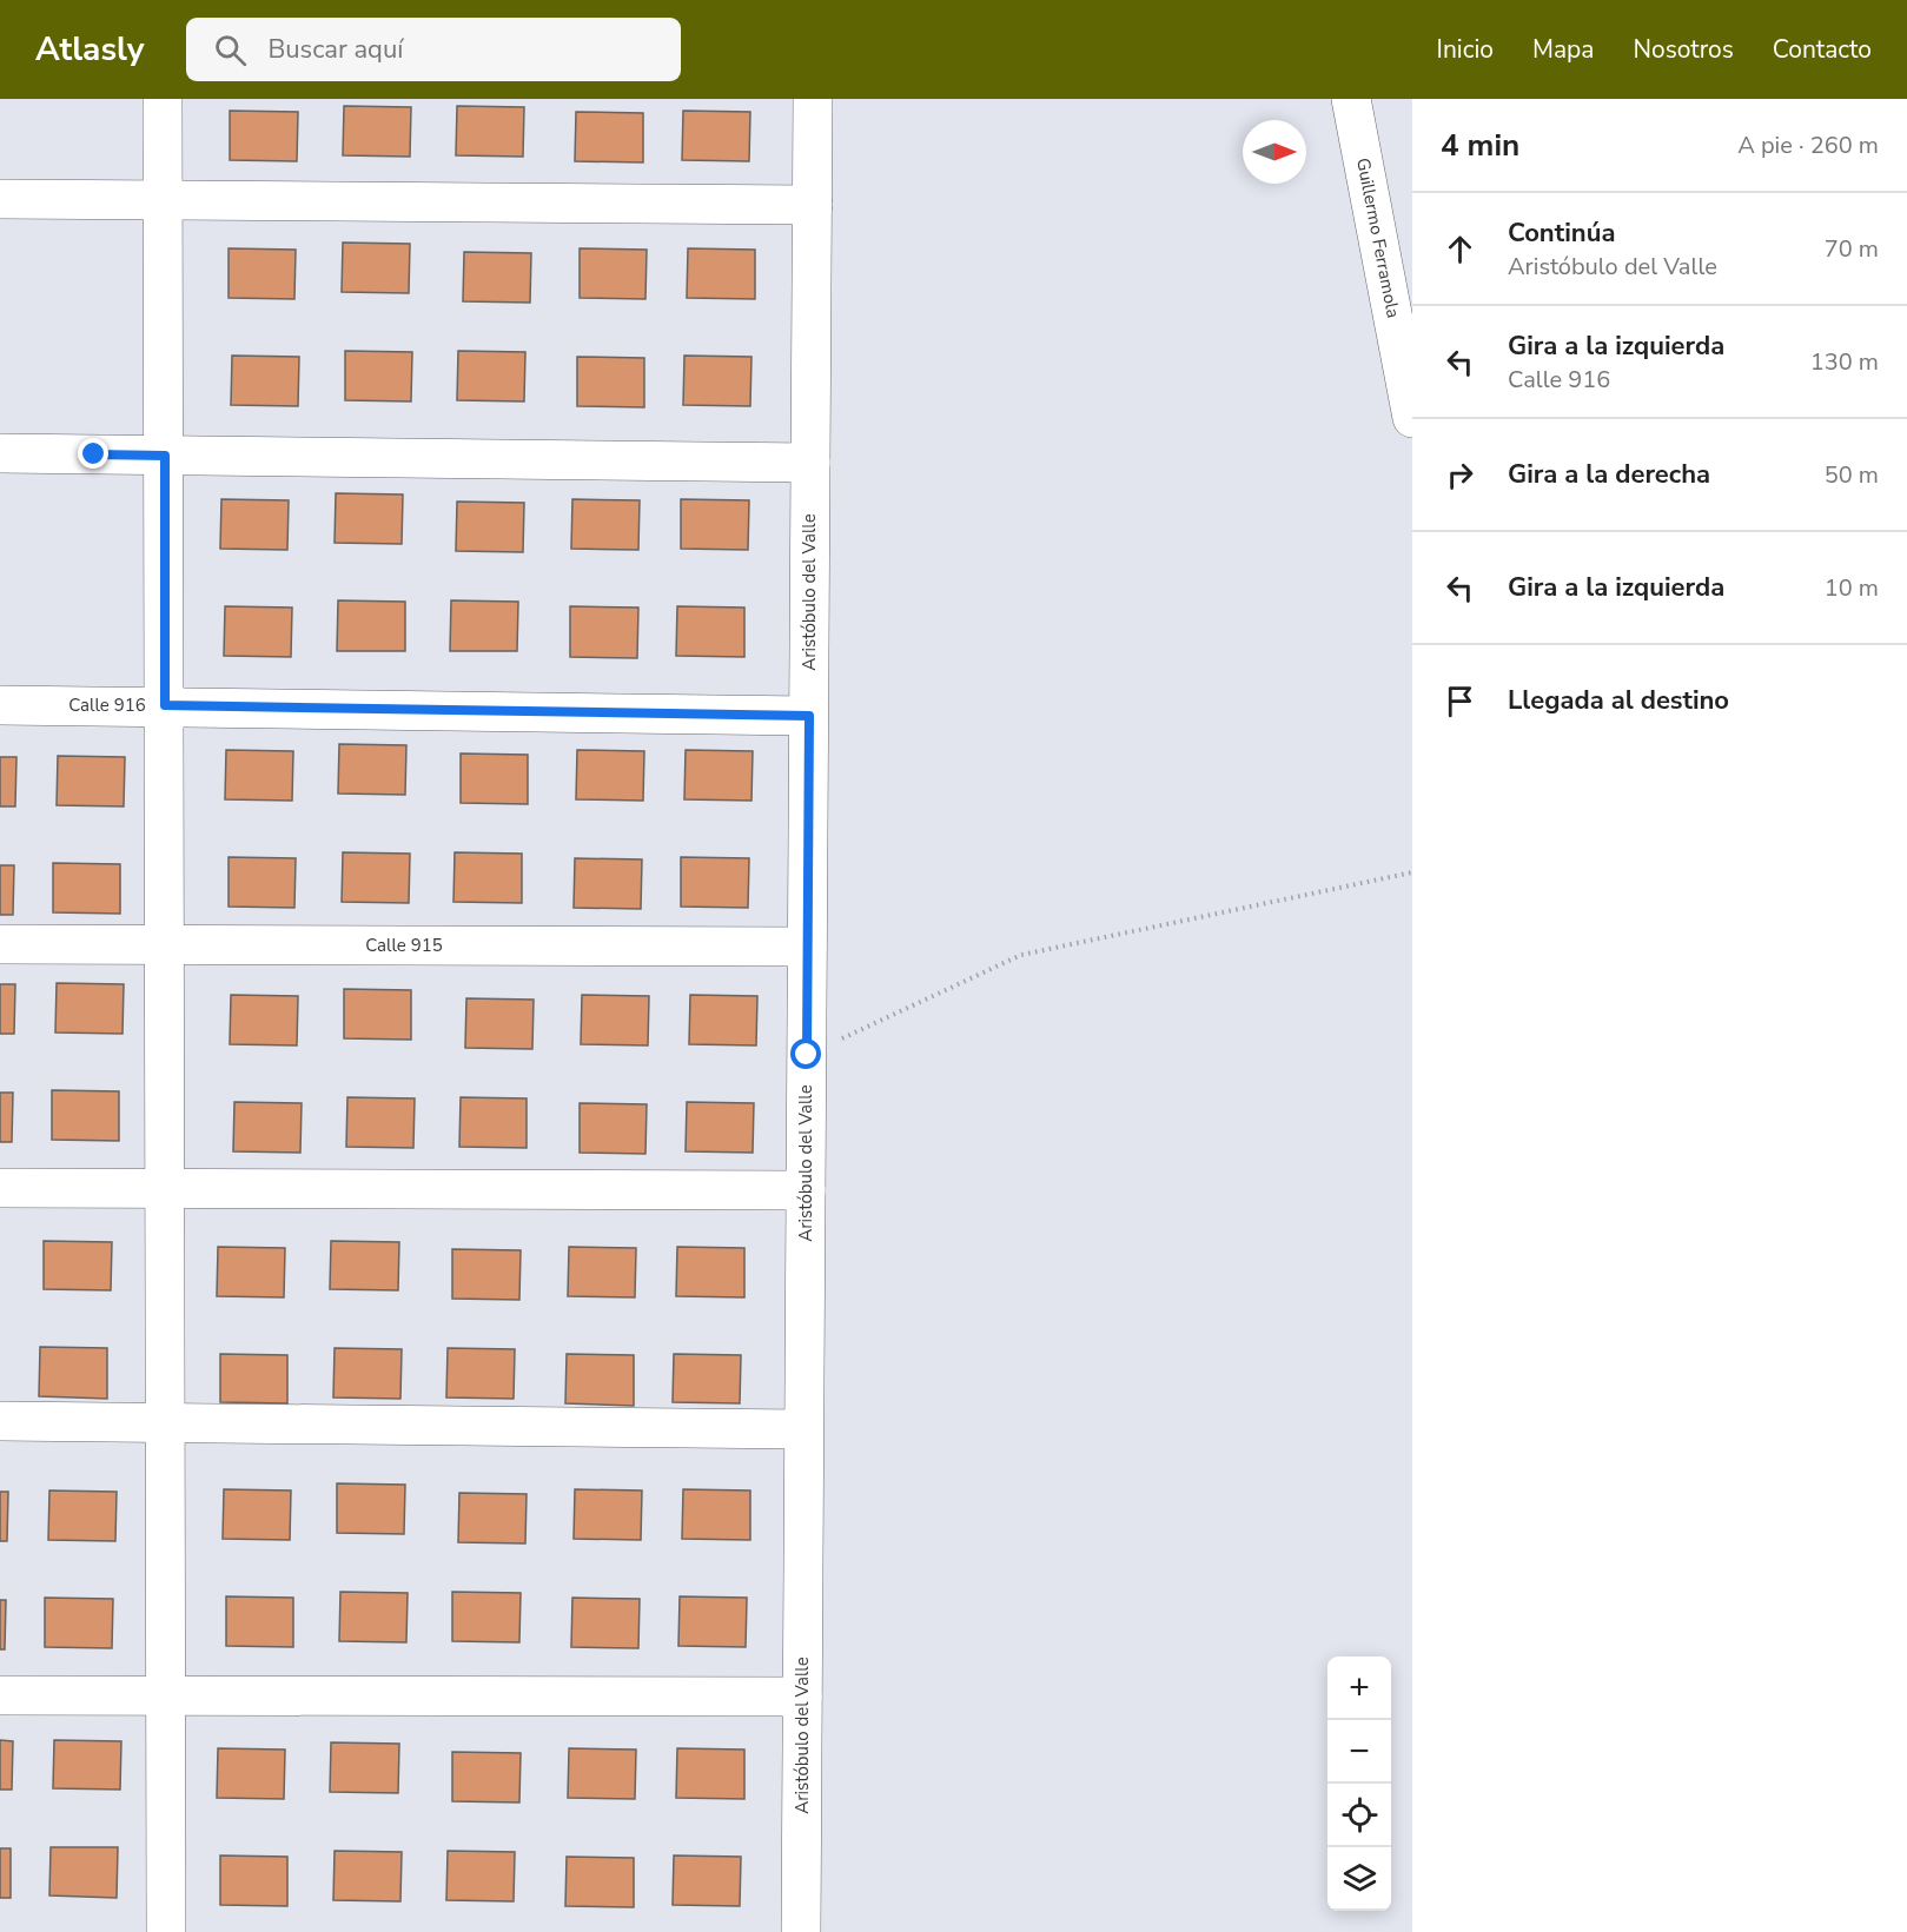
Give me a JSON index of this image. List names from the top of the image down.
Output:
{
  "streets": {
    "street": [
      "Guillermo Ferramola",
      "Aristóbulo del Valle",
      "Calle 916",
      "Calle 915"
    ]
  },
  "crossings": [
    ["Aristóbulo del Valle", "Calle 916"],
    ["Aristóbulo del Valle", "Calle 915"]
  ],
  "north": "right",
  "page": {
    "header": "Atlasly",
    "search": "Buscar aquí",
    "nav": [
      "Inicio",
      "Mapa",
      "Nosotros",
      "Contacto"
    ],
    "heading": ["4 min", "A pie · 260 m"],
    "list": [
      ["Continúa", "Aristóbulo del Valle", "70 m"],
      ["Gira a la izquierda", "Calle 916", "130 m"],
      ["Gira a la derecha", "50 m"],
      ["Gira a la izquierda", "10 m"],
      "Llegada al destino"
    ],
    "map_buttons": ["+", "−"]
  }
}
